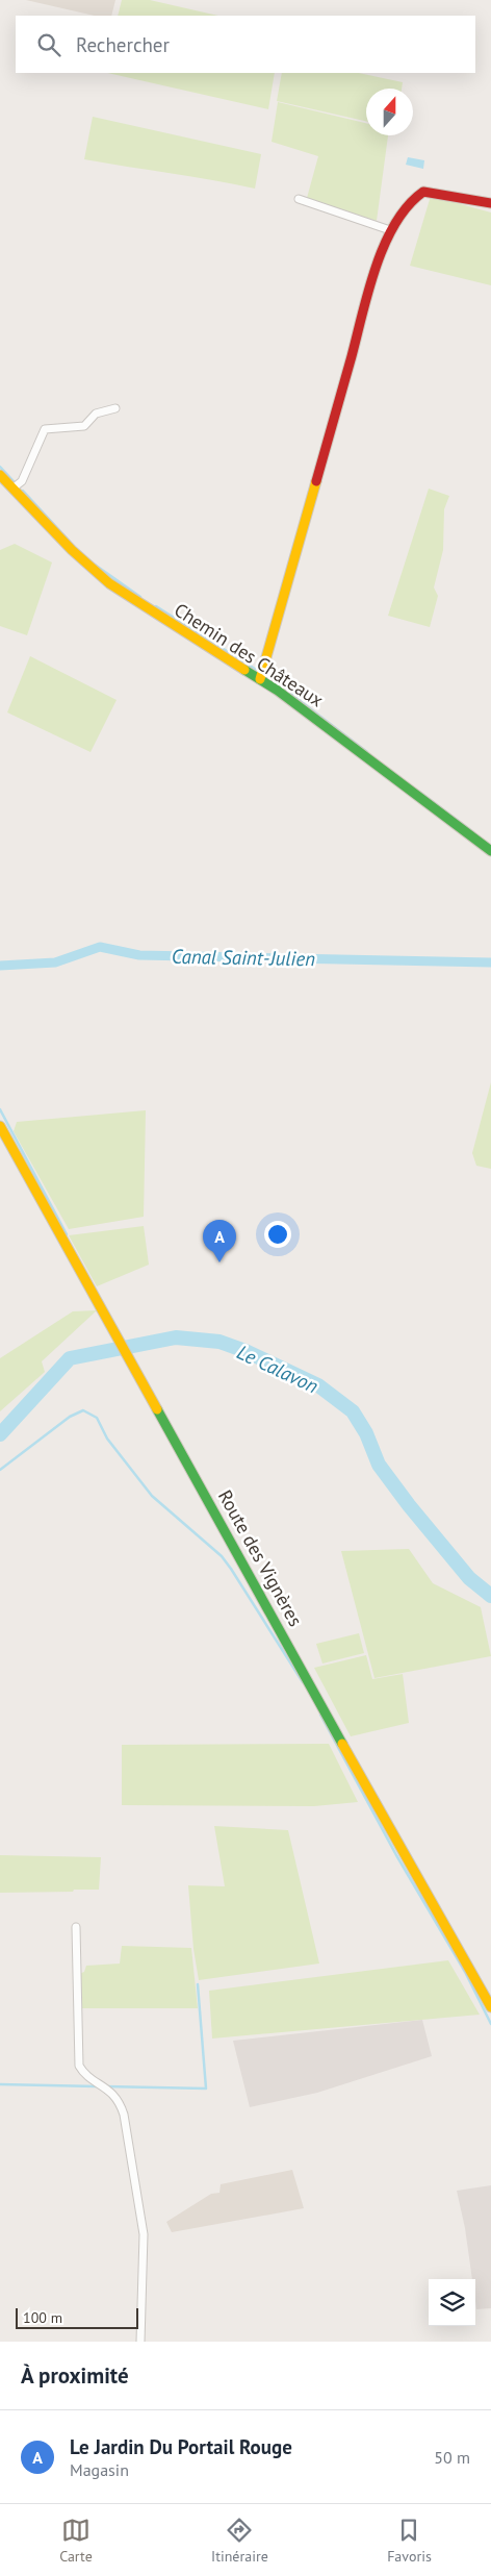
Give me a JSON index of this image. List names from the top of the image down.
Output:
{
  "streets": {
    "street": ["Chemin des Châteaux", "Route des Vignères"]
  },
  "water": ["Canal Saint-Julien", "Le Calavon"],
  "scale_bar": "100 m",
  "north": "top",
  "page": {
    "search": "Rechercher",
    "pins": "A",
    "scale": "100 m",
    "heading": "À proximité",
    "list": [
      {
        "mark": "A",
        "name": "Le Jardin Du Portail Rouge",
        "note": "Magasin",
        "value": "50 m"
      }
    ],
    "nav": ["Carte", "Itinéraire", "Favoris"]
  }
}
